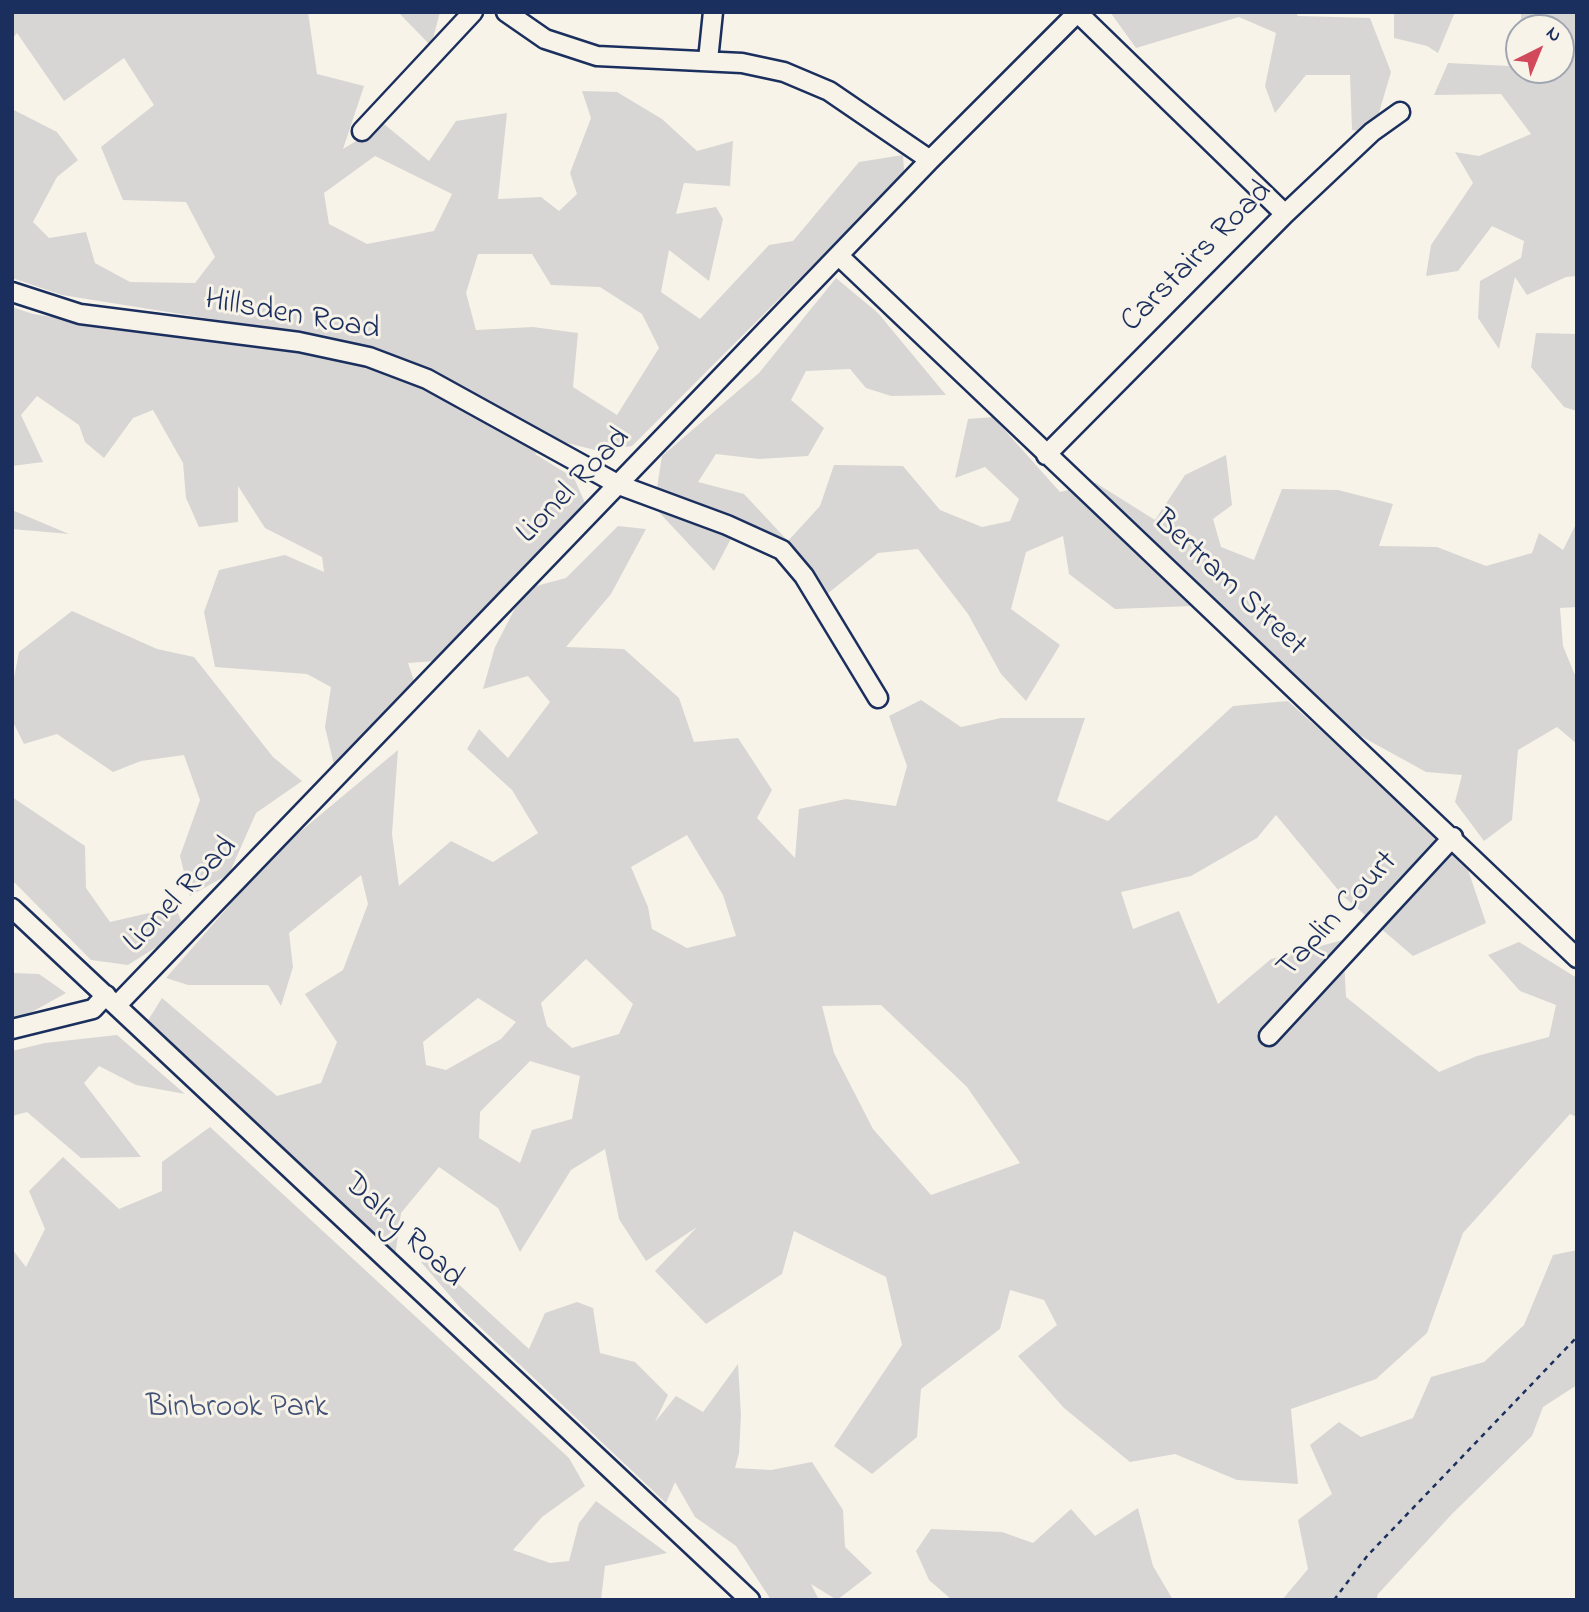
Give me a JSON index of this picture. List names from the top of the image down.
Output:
{
  "streets": {
    "street": [
      "Carstairs Road",
      "Hillsden Road",
      "Lionel Road",
      "Bertram Street",
      "Taplin Court",
      "Dalry Road"
    ]
  },
  "crossings": [
    ["Carstairs Road", "Bertram Street"],
    ["Hillsden Road", "Lionel Road"],
    ["Lionel Road", "Bertram Street"],
    ["Lionel Road", "Dalry Road"],
    ["Bertram Street", "Taplin Court"]
  ],
  "parks": ["Binbrook Park"],
  "north": "top right"
}
